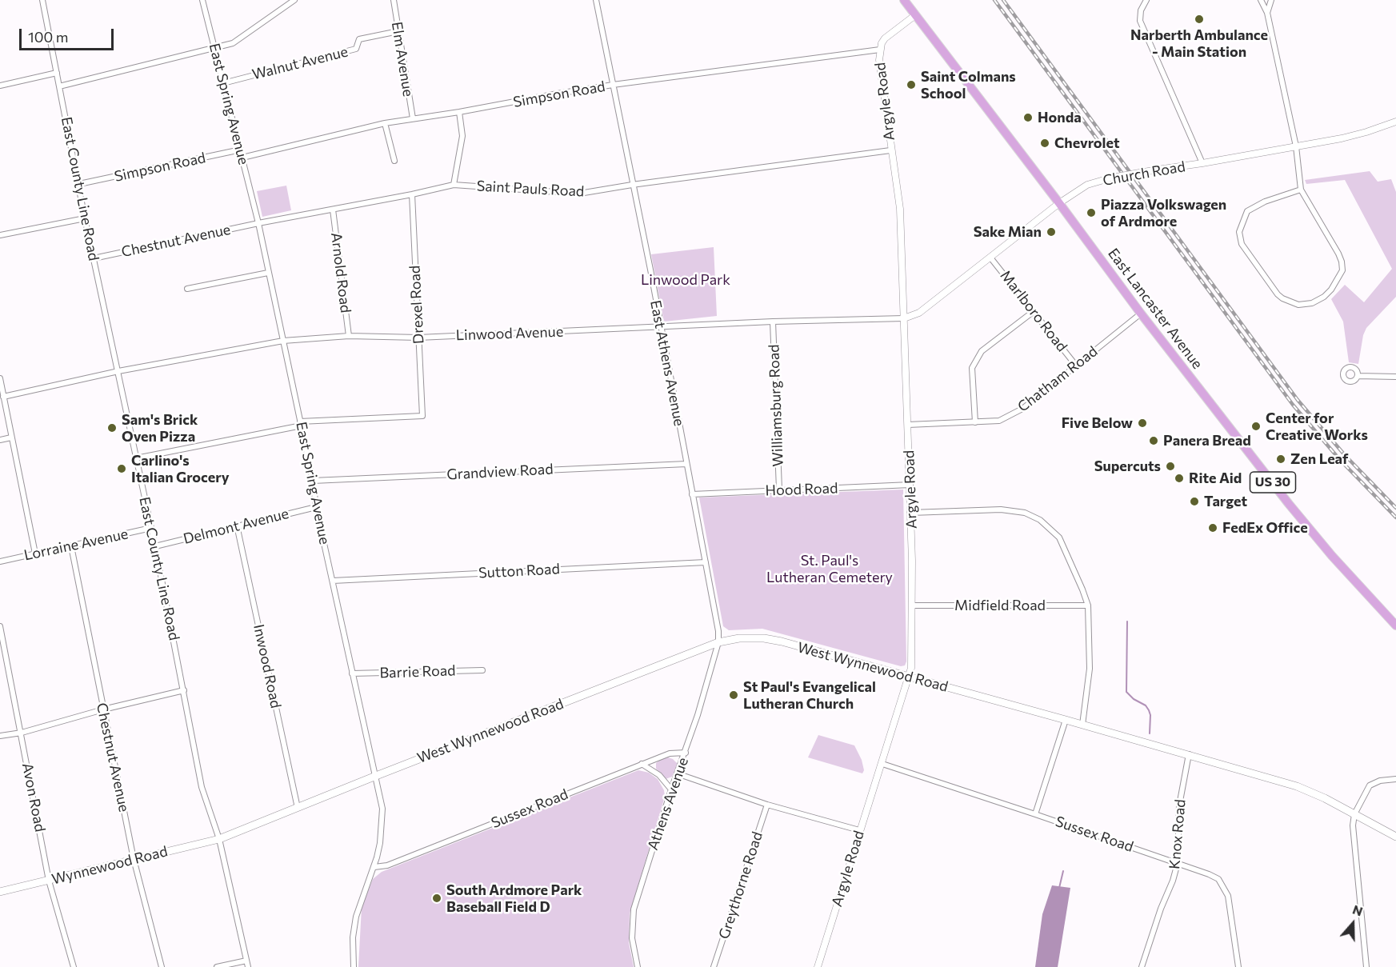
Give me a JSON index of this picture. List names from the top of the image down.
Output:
{
  "streets": {
    "highway": ["East Lancaster Avenue", "US 30"],
    "main road": ["West Wynnewood Road", "Wynnewood Road"],
    "street": [
      "Elm Avenue",
      "Walnut Avenue",
      "Simpson Road",
      "Argyle Road",
      "East Spring Avenue",
      "Church Road",
      "East County Line Road",
      "Saint Pauls Road",
      "Chestnut Avenue",
      "Arnold Road",
      "Drexel Road",
      "Marlboro Road",
      "Linwood Avenue",
      "East Athens Avenue",
      "Chatham Road",
      "Williamsburg Road",
      "Grandview Road",
      "Hood Road",
      "Delmont Avenue",
      "Lorraine Avenue",
      "Sutton Road",
      "Midfield Road",
      "Inwood Road",
      "Barrie Road",
      "Avon Road",
      "Athens Avenue",
      "Sussex Road",
      "Knox Road",
      "Greythorne Road"
    ]
  },
  "crossings": [
    ["Elm Avenue", "Walnut Avenue"],
    ["Elm Avenue", "Simpson Road"],
    ["Walnut Avenue", "East Spring Avenue"],
    ["Simpson Road", "Argyle Road"],
    ["Simpson Road", "East Spring Avenue"],
    ["Simpson Road", "East County Line Road"],
    ["Simpson Road", "East Athens Avenue"],
    ["Argyle Road", "Church Road"],
    ["Argyle Road", "Saint Pauls Road"],
    ["Argyle Road", "East Lancaster Avenue"],
    ["Argyle Road", "Linwood Avenue"],
    ["Argyle Road", "Chatham Road"],
    ["Argyle Road", "Hood Road"],
    ["Argyle Road", "Midfield Road"],
    ["Argyle Road", "West Wynnewood Road"],
    ["Argyle Road", "Sussex Road"],
    ["East Spring Avenue", "Saint Pauls Road"],
    ["East Spring Avenue", "Chestnut Avenue"],
    ["East Spring Avenue", "Drexel Road"],
    ["East Spring Avenue", "Linwood Avenue"],
    ["East Spring Avenue", "Grandview Road"],
    ["East Spring Avenue", "Delmont Avenue"],
    ["East Spring Avenue", "Sutton Road"],
    ["East Spring Avenue", "West Wynnewood Road"],
    ["East Spring Avenue", "Barrie Road"],
    ["East Spring Avenue", "Sussex Road"],
    ["Church Road", "East Lancaster Avenue"],
    ["Church Road", "Marlboro Road"],
    ["Church Road", "Linwood Avenue"],
    ["East County Line Road", "Chestnut Avenue"],
    ["East County Line Road", "Linwood Avenue"],
    ["East County Line Road", "Delmont Avenue"],
    ["East County Line Road", "Lorraine Avenue"],
    ["East County Line Road", "West Wynnewood Road"],
    ["East County Line Road", "Wynnewood Road"],
    ["Saint Pauls Road", "Chestnut Avenue"],
    ["Saint Pauls Road", "Arnold Road"],
    ["Saint Pauls Road", "Drexel Road"],
    ["Saint Pauls Road", "East Athens Avenue"],
    ["Chestnut Avenue", "Lorraine Avenue"],
    ["Chestnut Avenue", "Wynnewood Road"],
    ["Arnold Road", "Linwood Avenue"],
    ["Drexel Road", "Linwood Avenue"],
    ["East Lancaster Avenue", "Chatham Road"],
    ["Marlboro Road", "Chatham Road"],
    ["Linwood Avenue", "East Athens Avenue"],
    ["Linwood Avenue", "Williamsburg Road"],
    ["East Athens Avenue", "Grandview Road"],
    ["East Athens Avenue", "Hood Road"],
    ["East Athens Avenue", "Sutton Road"],
    ["East Athens Avenue", "West Wynnewood Road"],
    ["East Athens Avenue", "Athens Avenue"],
    ["Williamsburg Road", "Hood Road"],
    ["Delmont Avenue", "Inwood Road"],
    ["Inwood Road", "West Wynnewood Road"],
    ["West Wynnewood Road", "Athens Avenue"],
    ["West Wynnewood Road", "Knox Road"],
    ["West Wynnewood Road", "Wynnewood Road"],
    ["Avon Road", "Wynnewood Road"],
    ["Athens Avenue", "Sussex Road"],
    ["Sussex Road", "Knox Road"]
  ],
  "parks": ["Linwood Park", "St. Paul's Lutheran Cemetery"],
  "places": [
    "Narberth Ambulance - Main Station",
    "Saint Colmans School",
    "Honda",
    "Chevrolet",
    "Piazza Volkswagen of Ardmore",
    "Sake Mian",
    "Five Below",
    "Center for Creative Works",
    "Sam's Brick Oven Pizza",
    "Panera Bread",
    "Zen Leaf",
    "Supercuts",
    "Carlino's Italian Grocery",
    "Rite Aid",
    "Target",
    "FedEx Office",
    "St Paul's Evangelical Lutheran Church",
    "South Ardmore Park Baseball Field D"
  ],
  "scale_bar": "100 m",
  "north": "top"
}
